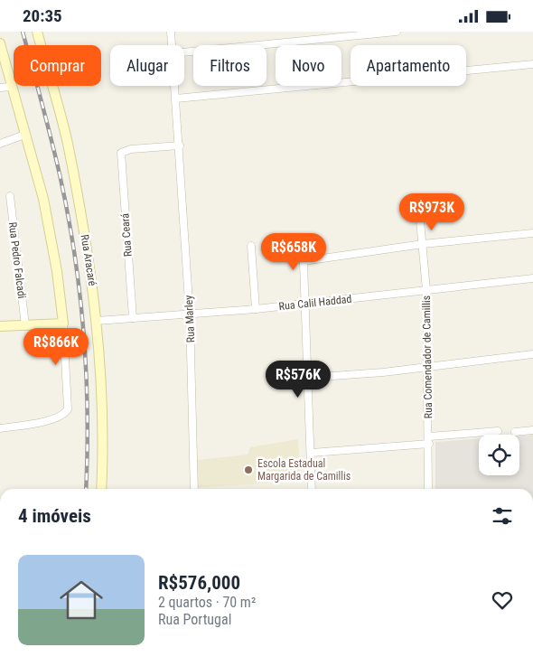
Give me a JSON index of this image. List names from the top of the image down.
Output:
{
  "streets": {
    "main road": ["Rua Aracaré"],
    "street": [
      "Rua Ceará",
      "Rua Pedro Falcadi",
      "Rua Calil Haddad",
      "Rua Marley",
      "Rua Comendador de Camillis"
    ]
  },
  "crossings": [
    ["Rua Ceará", "Rua Calil Haddad"],
    ["Rua Ceará", "Rua Marley"],
    ["Rua Aracaré", "Rua Calil Haddad"],
    ["Rua Calil Haddad", "Rua Marley"],
    ["Rua Calil Haddad", "Rua Comendador de Camillis"]
  ],
  "places": ["Escola Estadual Margarida de Camillis"],
  "page": {
    "status": "20:35",
    "chip": [
      "Comprar",
      "Alugar",
      "Filtros",
      "Novo",
      "Apartamento"
    ],
    "price": [
      "R$973K",
      "R$658K",
      "R$866K",
      "R$576K"
    ],
    "heading": "4 imóveis",
    "list": [
      {
        "name": "R$576,000",
        "note": "2 quartos · 70 m² · Rua Portugal"
      }
    ]
  }
}
